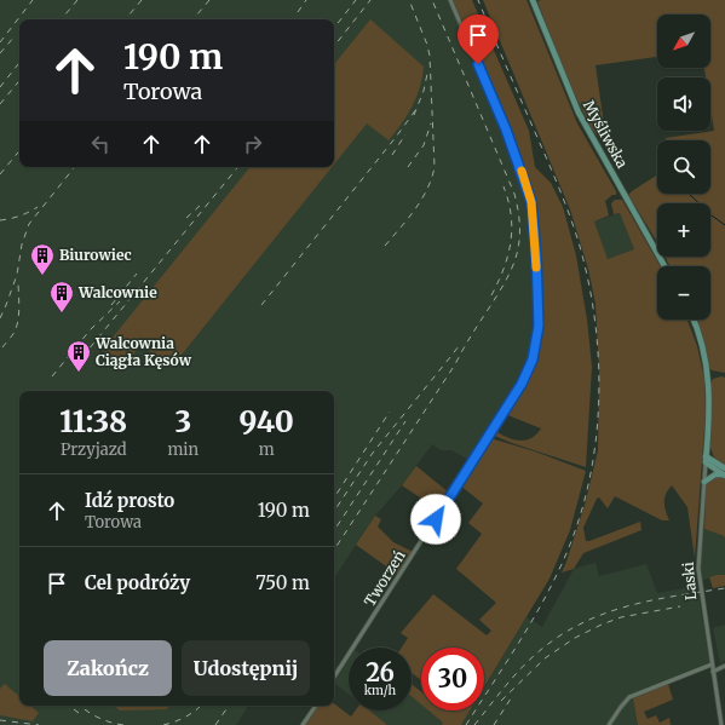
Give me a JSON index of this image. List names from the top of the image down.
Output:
{
  "streets": {
    "street": ["Myśliwska", "Tworzeń", "Laski"]
  },
  "places": {
    "building": ["Biurowiec", "Walcownie", "Walcownia Ciągła Kęsów"]
  },
  "north": "bottom left",
  "page": {
    "map_buttons": ["+", "−"],
    "turn": ["190 m", "Torowa"],
    "eta": [
      "11:38",
      "Przyjazd",
      "3",
      "min",
      "940",
      "m"
    ],
    "list": [
      {
        "name": "Idź prosto",
        "note": "Torowa",
        "value": "190 m"
      },
      {
        "name": "Cel podróży",
        "value": "750 m"
      }
    ],
    "buttons": ["Zakończ", "Udostępnij"],
    "speed": "26 km/h",
    "limit": "30"
  }
}
